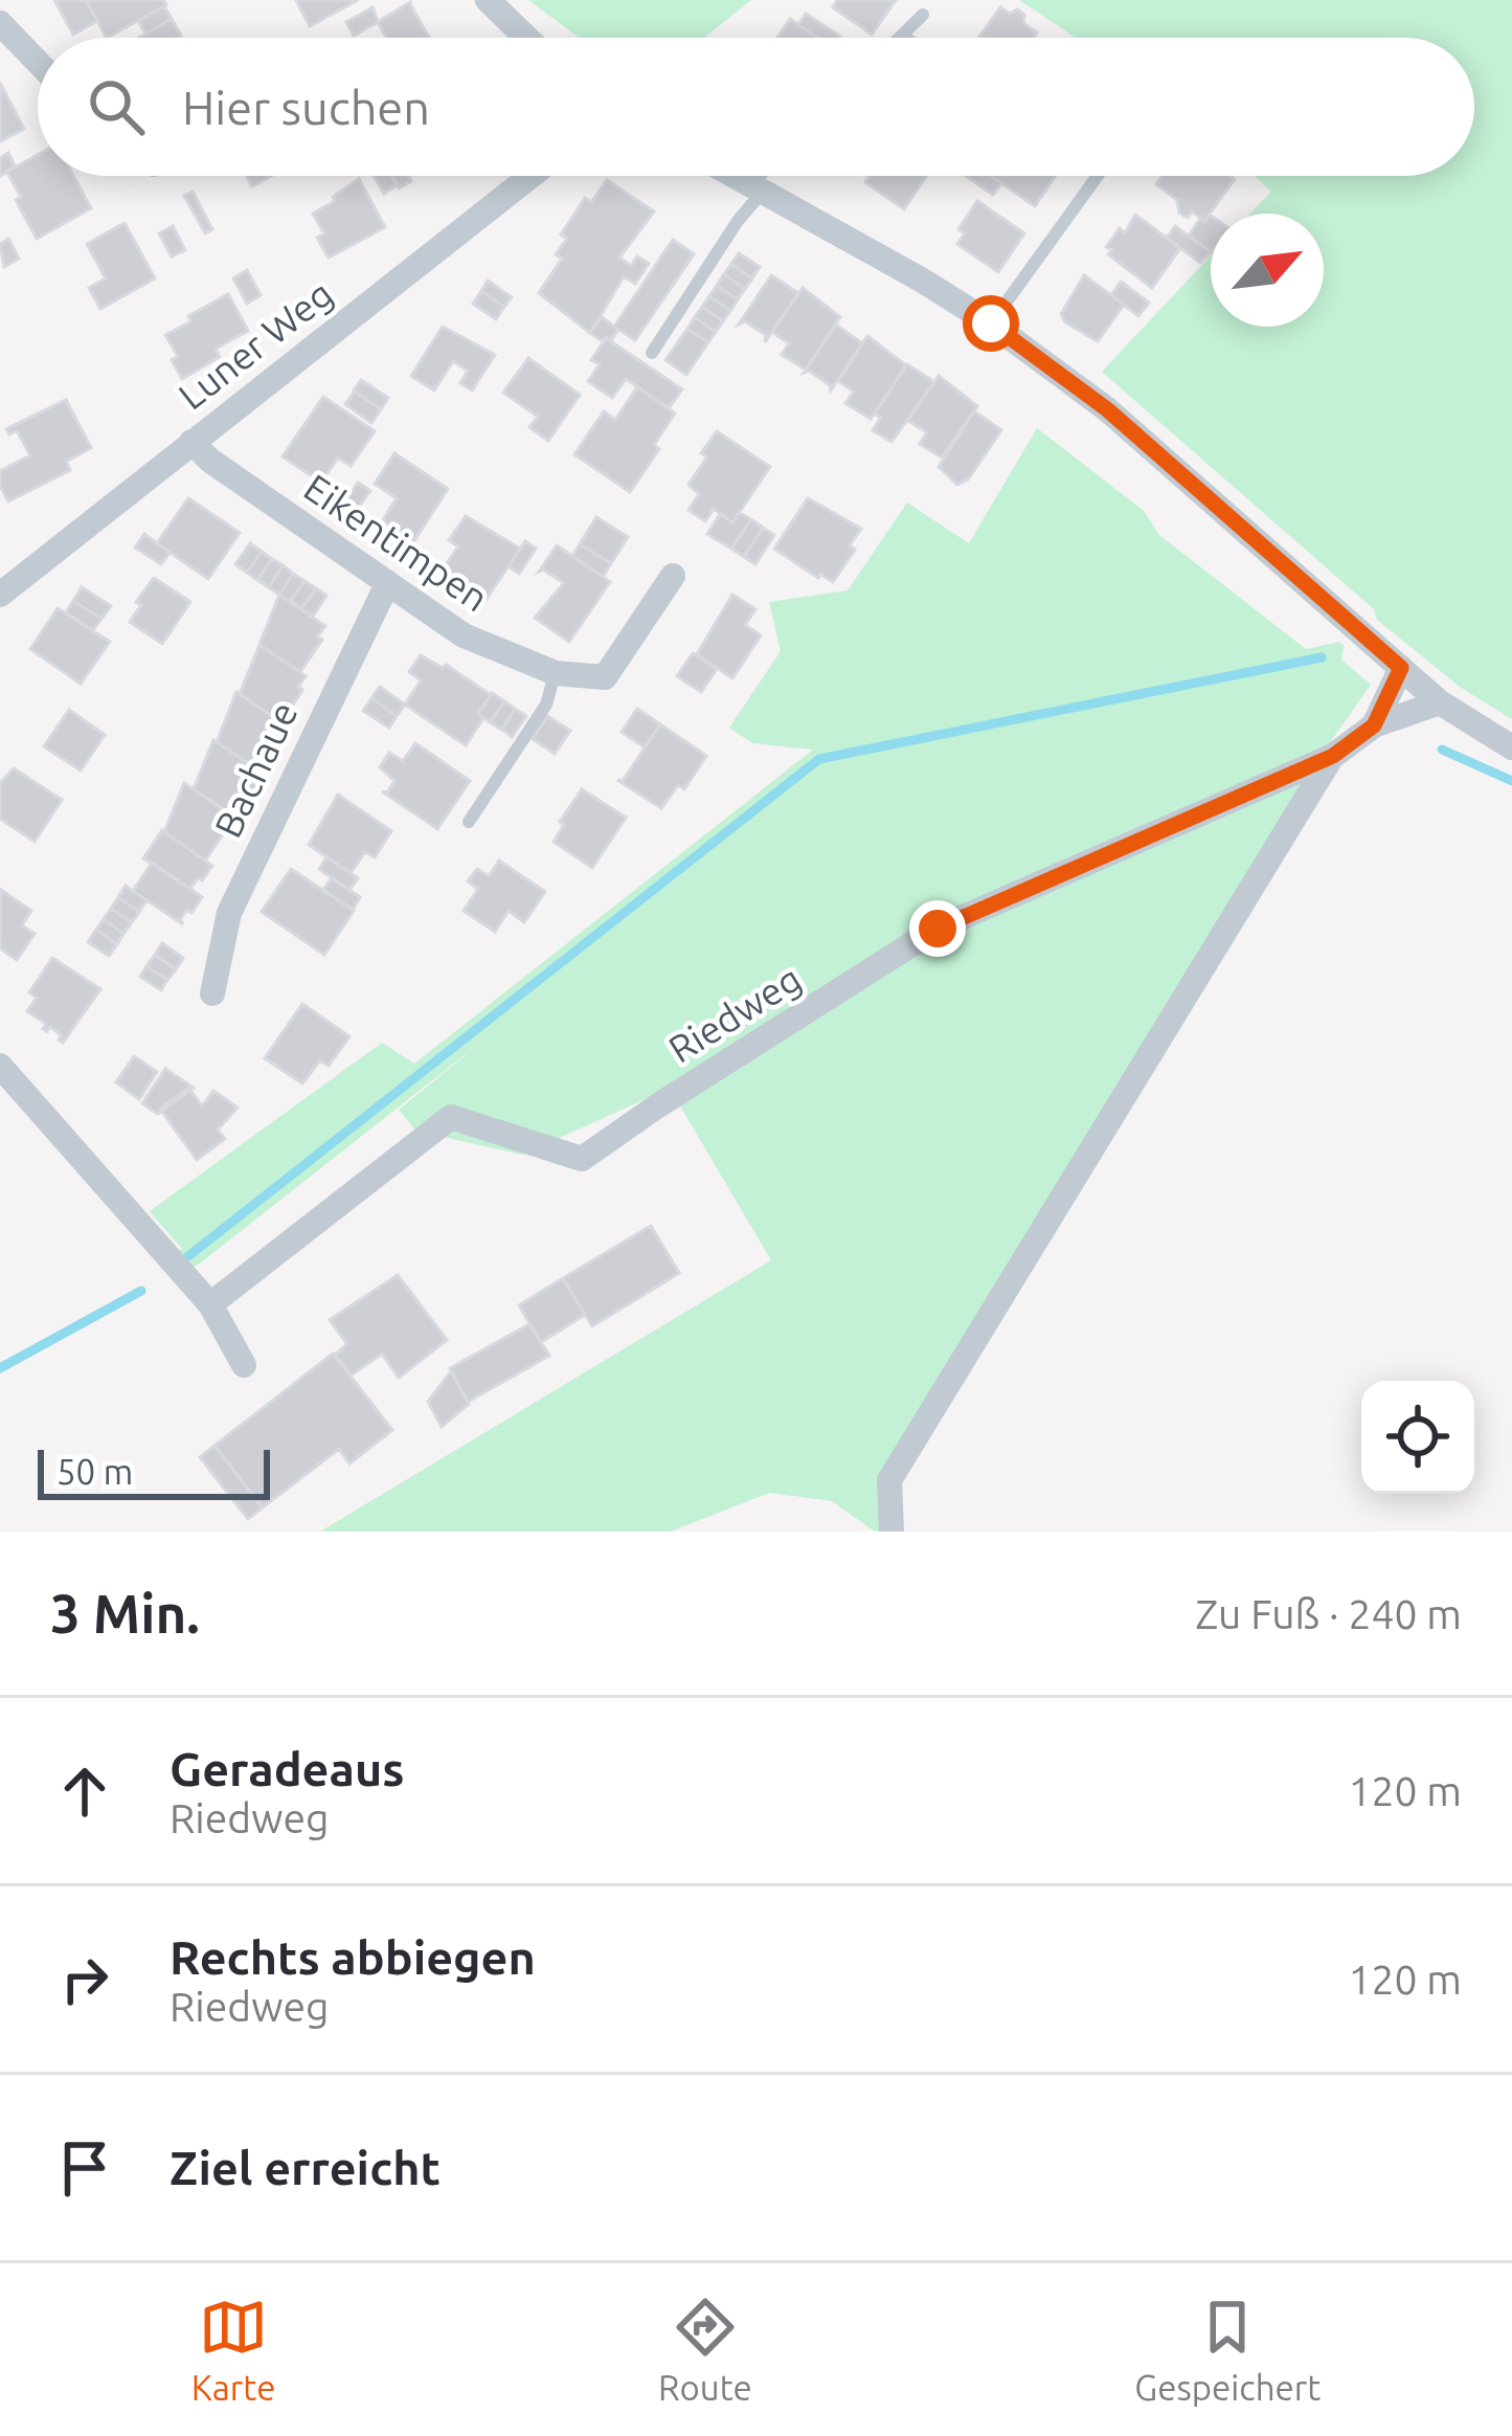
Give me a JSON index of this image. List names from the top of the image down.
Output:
{
  "streets": {
    "street": [
      "Luner Weg",
      "Eikentimpen",
      "Bachaue",
      "Riedweg"
    ]
  },
  "crossings": [
    ["Luner Weg", "Eikentimpen"],
    ["Eikentimpen", "Bachaue"]
  ],
  "scale_bar": "50 m",
  "north": "top right",
  "page": {
    "search": "Hier suchen",
    "scale": "50 m",
    "heading": ["3 Min.", "Zu Fuß · 240 m"],
    "list": [
      ["Geradeaus", "Riedweg", "120 m"],
      ["Rechts abbiegen", "Riedweg", "120 m"],
      "Ziel erreicht"
    ],
    "nav": ["Karte", "Route", "Gespeichert"]
  }
}
